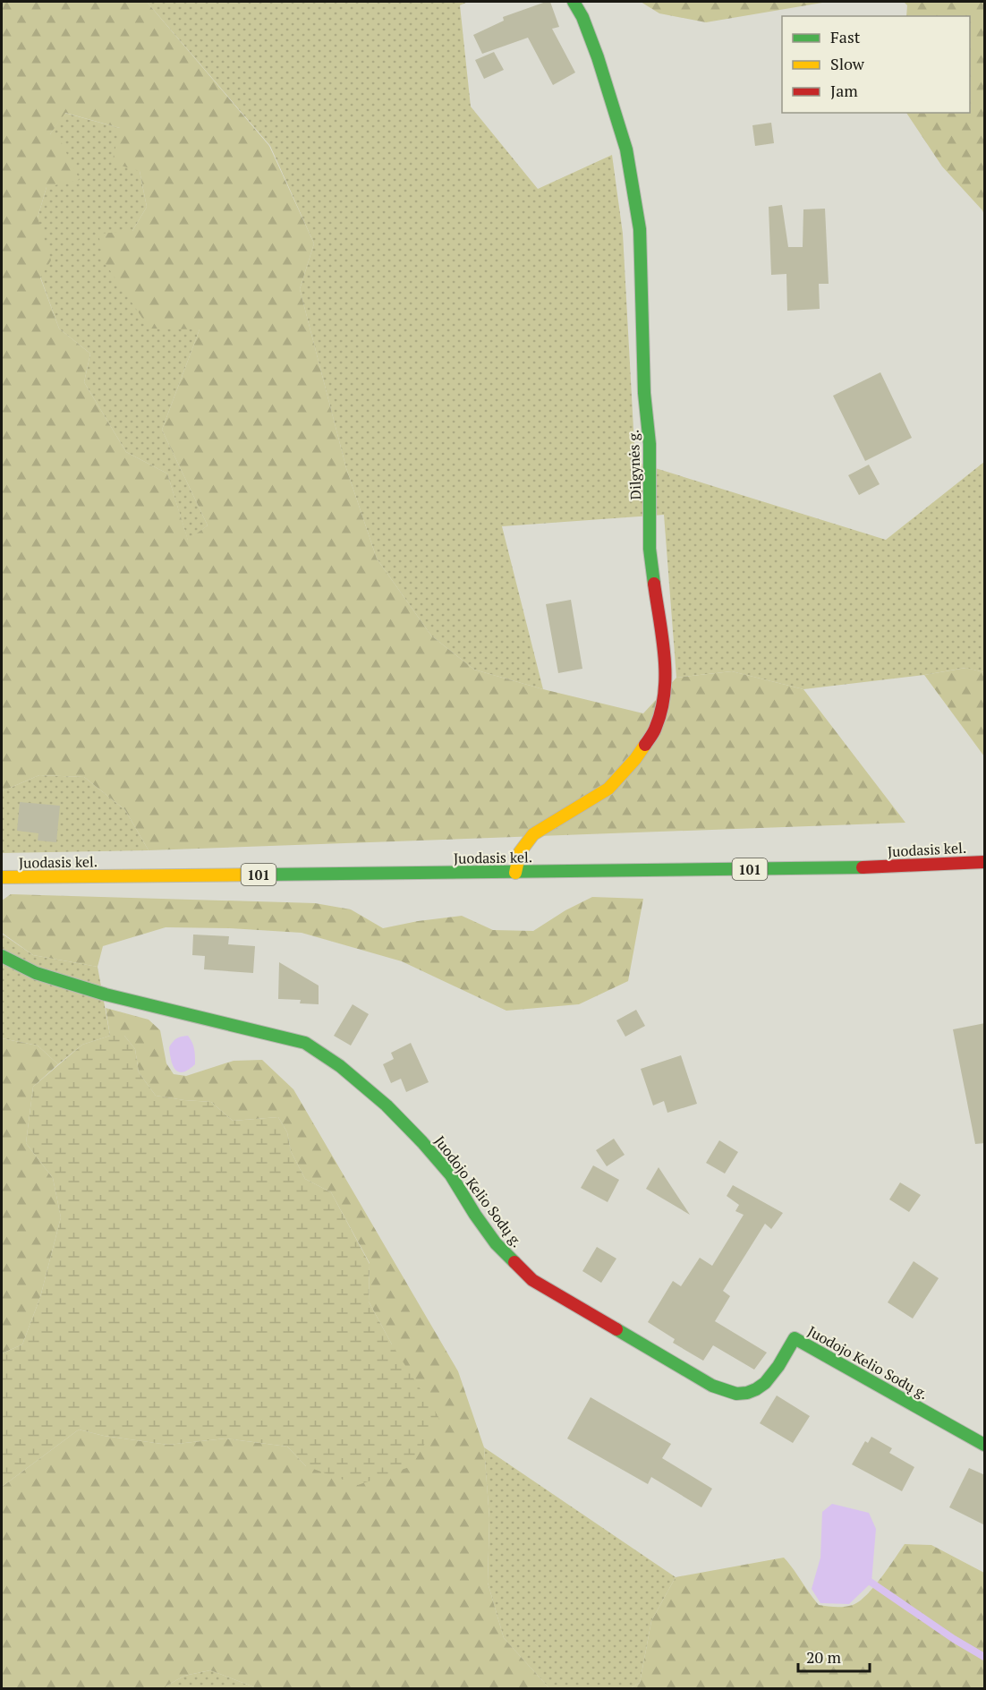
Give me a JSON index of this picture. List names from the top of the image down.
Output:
{
  "streets": {
    "street": [
      "Dilgynės g.",
      "Juodasis kel.",
      "101",
      "Juodojo Kelio Sodų g."
    ]
  },
  "crossings": [
    ["Dilgynės g.", "Juodasis kel."]
  ],
  "legend": ["Fast", "Slow", "Jam"],
  "scale_bar": "20 m"
}
